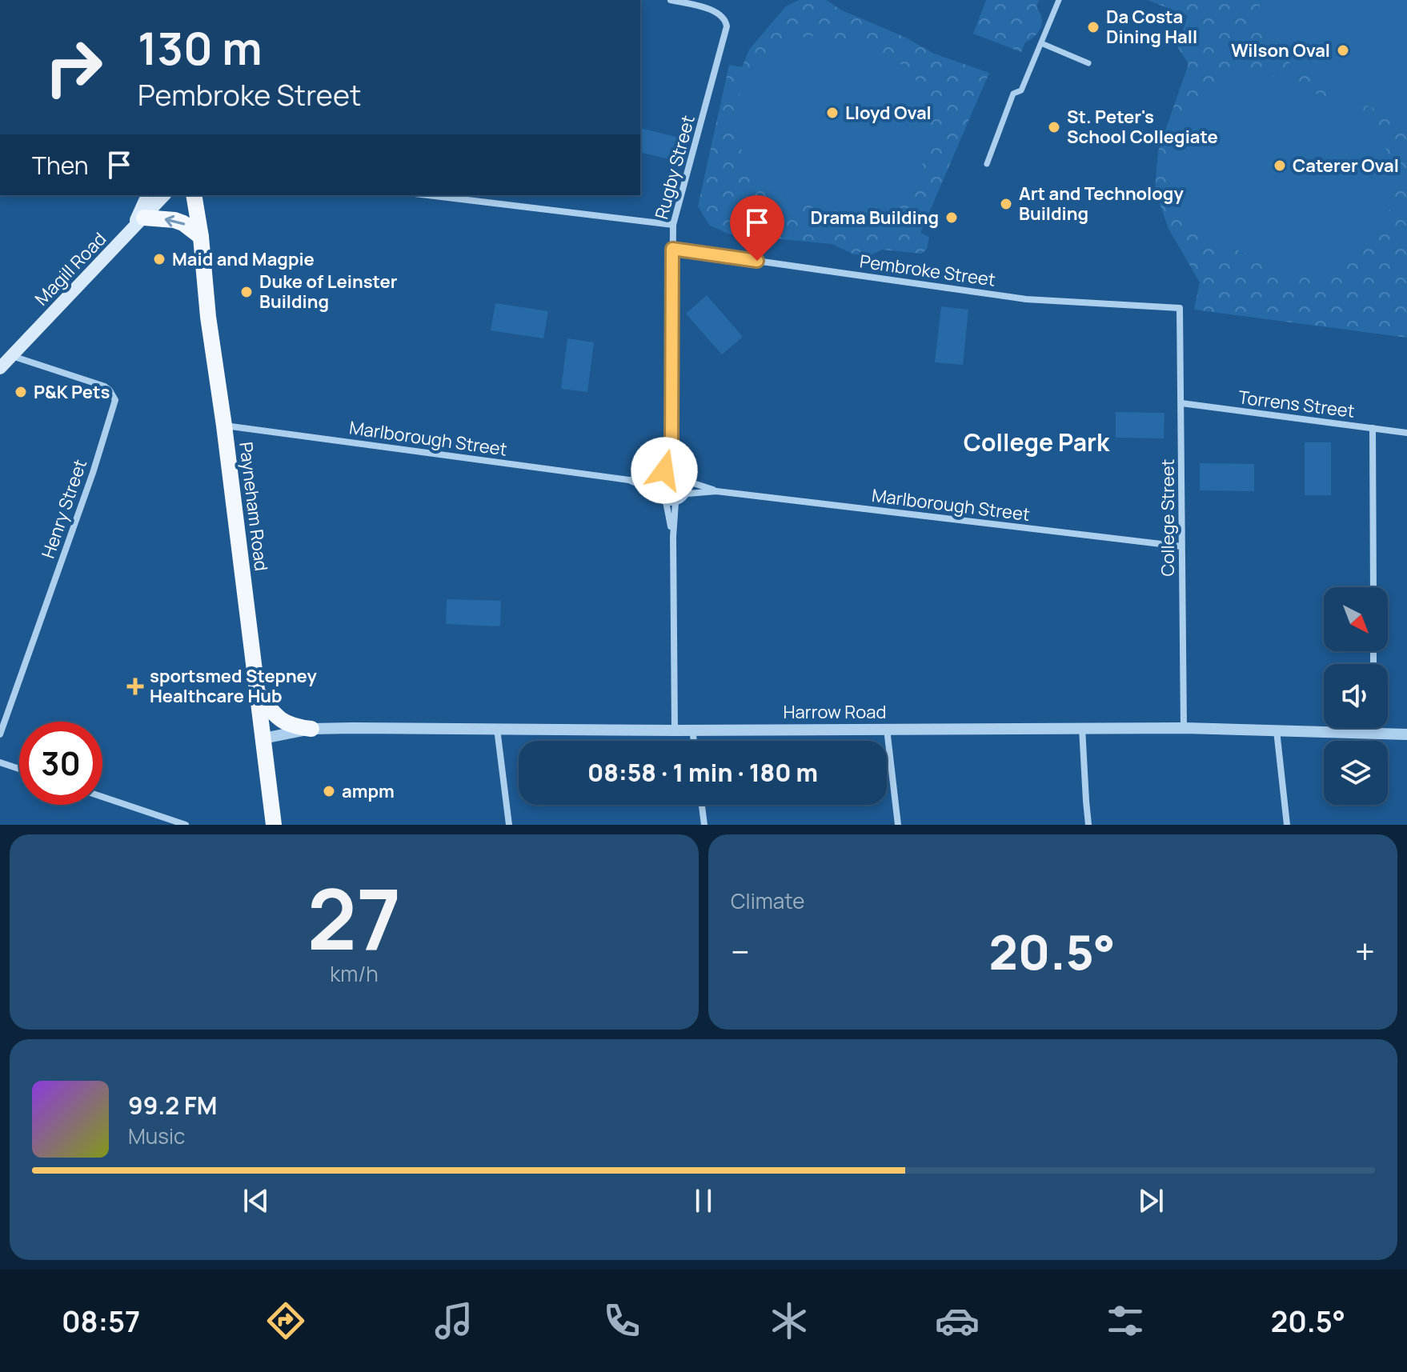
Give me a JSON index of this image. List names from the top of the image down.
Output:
{
  "streets": {
    "main road": ["Magill Road", "Payneham Road"],
    "street": [
      "Rugby Street",
      "Pembroke Street",
      "Torrens Street",
      "Marlborough Street",
      "Henry Street",
      "College Street",
      "Harrow Road"
    ]
  },
  "crossings": [
    ["Rugby Street", "Pembroke Street"],
    ["Rugby Street", "Marlborough Street"],
    ["Magill Road", "Henry Street"],
    ["Pembroke Street", "College Street"],
    ["Torrens Street", "College Street"],
    ["Marlborough Street", "Payneham Road"],
    ["Marlborough Street", "College Street"],
    ["Payneham Road", "Harrow Road"],
    ["College Street", "Harrow Road"]
  ],
  "districts": ["College Park"],
  "places": {
    "other": [
      "Da Costa Dining Hall",
      "Wilson Oval",
      "Lloyd Oval",
      "St. Peter's School Collegiate",
      "Caterer Oval",
      "Art and Technology Building",
      "Drama Building",
      "Maid and Magpie",
      "Duke of Leinster Building",
      "P&K Pets",
      "ampm"
    ],
    "health": ["sportsmed Stepney Healthcare Hub"]
  },
  "north": "bottom right",
  "page": {
    "turn": ["130 m", "Pembroke Street"],
    "then": "Then",
    "limit": "30",
    "trip": "08:58 · 1 min · 180 m",
    "tile": [
      ["27", "km/h"],
      "Climate"
    ],
    "heat": ["−", "20.5°", "+"],
    "song": ["99.2 FM", "Music"],
    "tabs": ["08:57", "20.5°"]
  }
}
